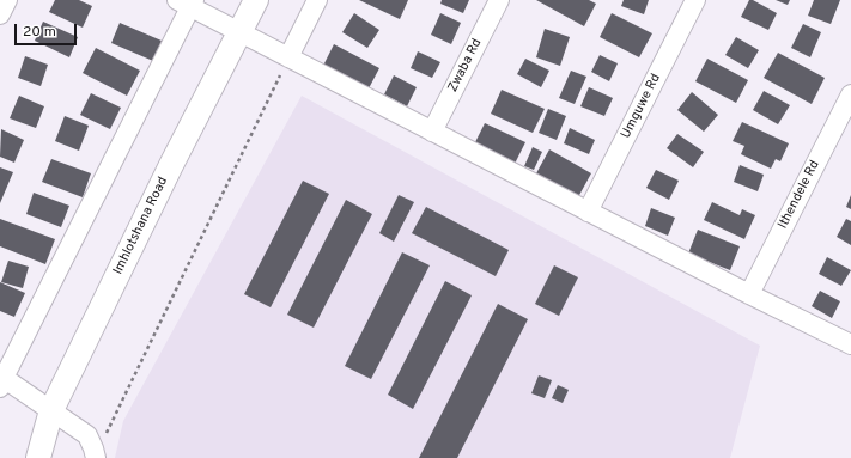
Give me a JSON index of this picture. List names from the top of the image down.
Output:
{
  "streets": {
    "street": [
      "Zwaba Rd",
      "Umguwe Rd",
      "Ithendele Rd",
      "Imhlotshana Road"
    ]
  },
  "scale_bar": "20 m"
}
